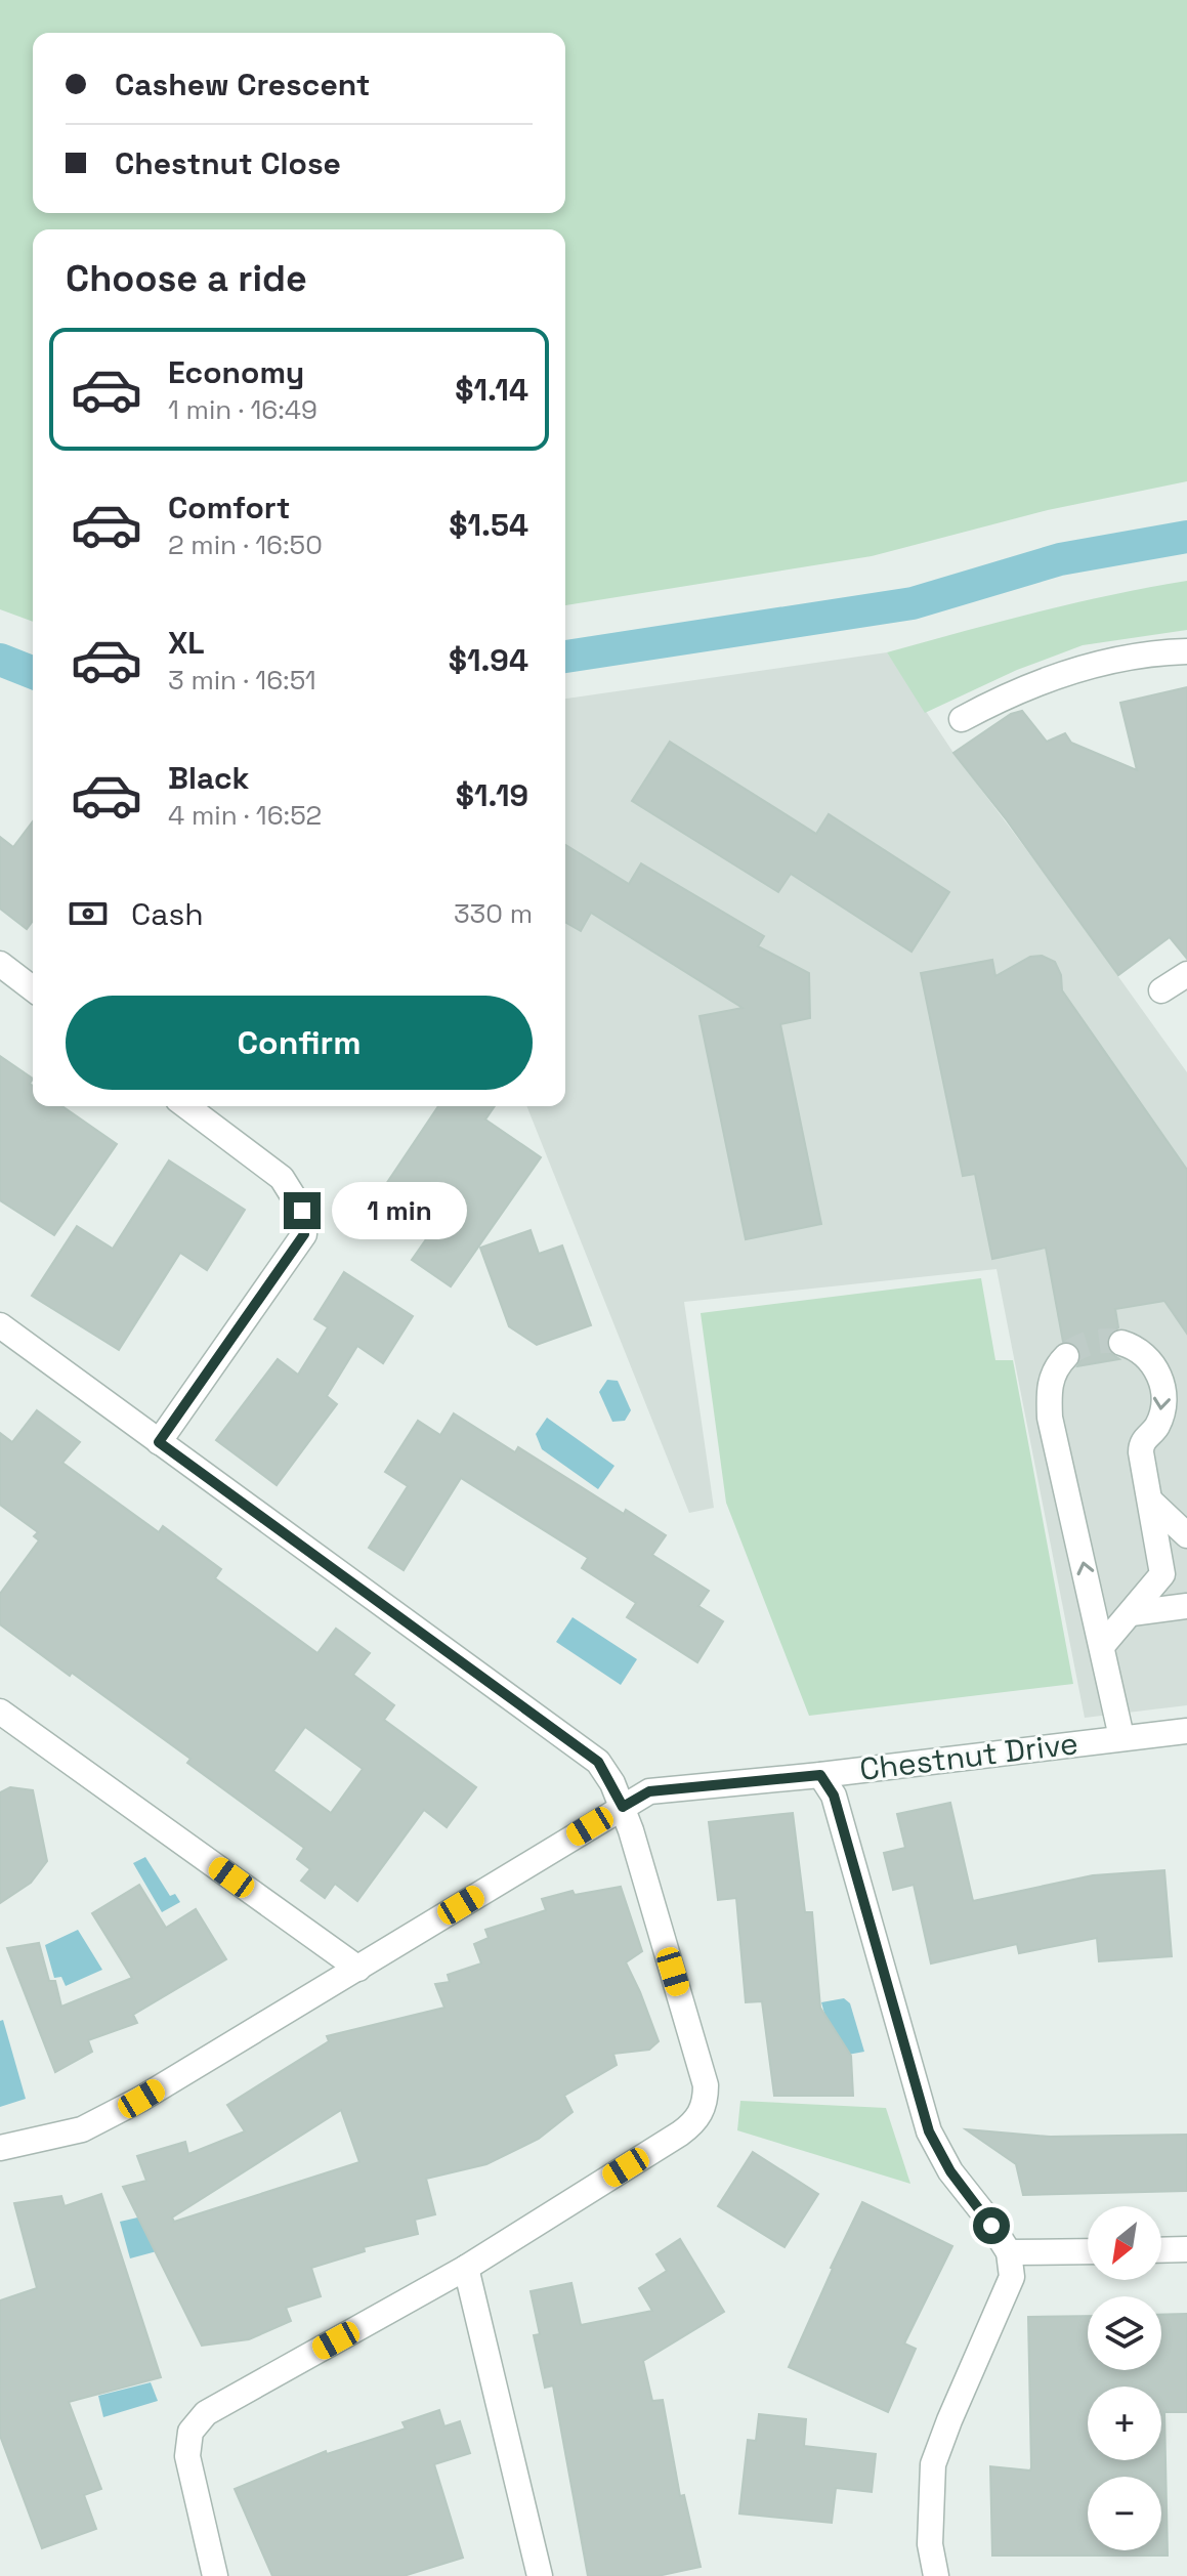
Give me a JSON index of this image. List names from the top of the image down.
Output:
{
  "streets": {
    "street": ["Chestnut Drive"]
  },
  "north": "bottom left",
  "page": {
    "banner": ["Cashew Crescent", "Chestnut Close"],
    "heading": "Choose a ride",
    "list": [
      {
        "name": "Economy",
        "note": "1 min · 16:49",
        "value": "$1.14"
      },
      {
        "name": "Comfort",
        "note": "2 min · 16:50",
        "value": "$1.54"
      },
      {
        "name": "XL",
        "note": "3 min · 16:51",
        "value": "$1.94"
      },
      {
        "name": "Black",
        "note": "4 min · 16:52",
        "value": "$1.19"
      }
    ],
    "pay": ["Cash", "330 m"],
    "buttons": "Confirm",
    "bubble": "1 min",
    "map_buttons": ["+", "−"]
  }
}
